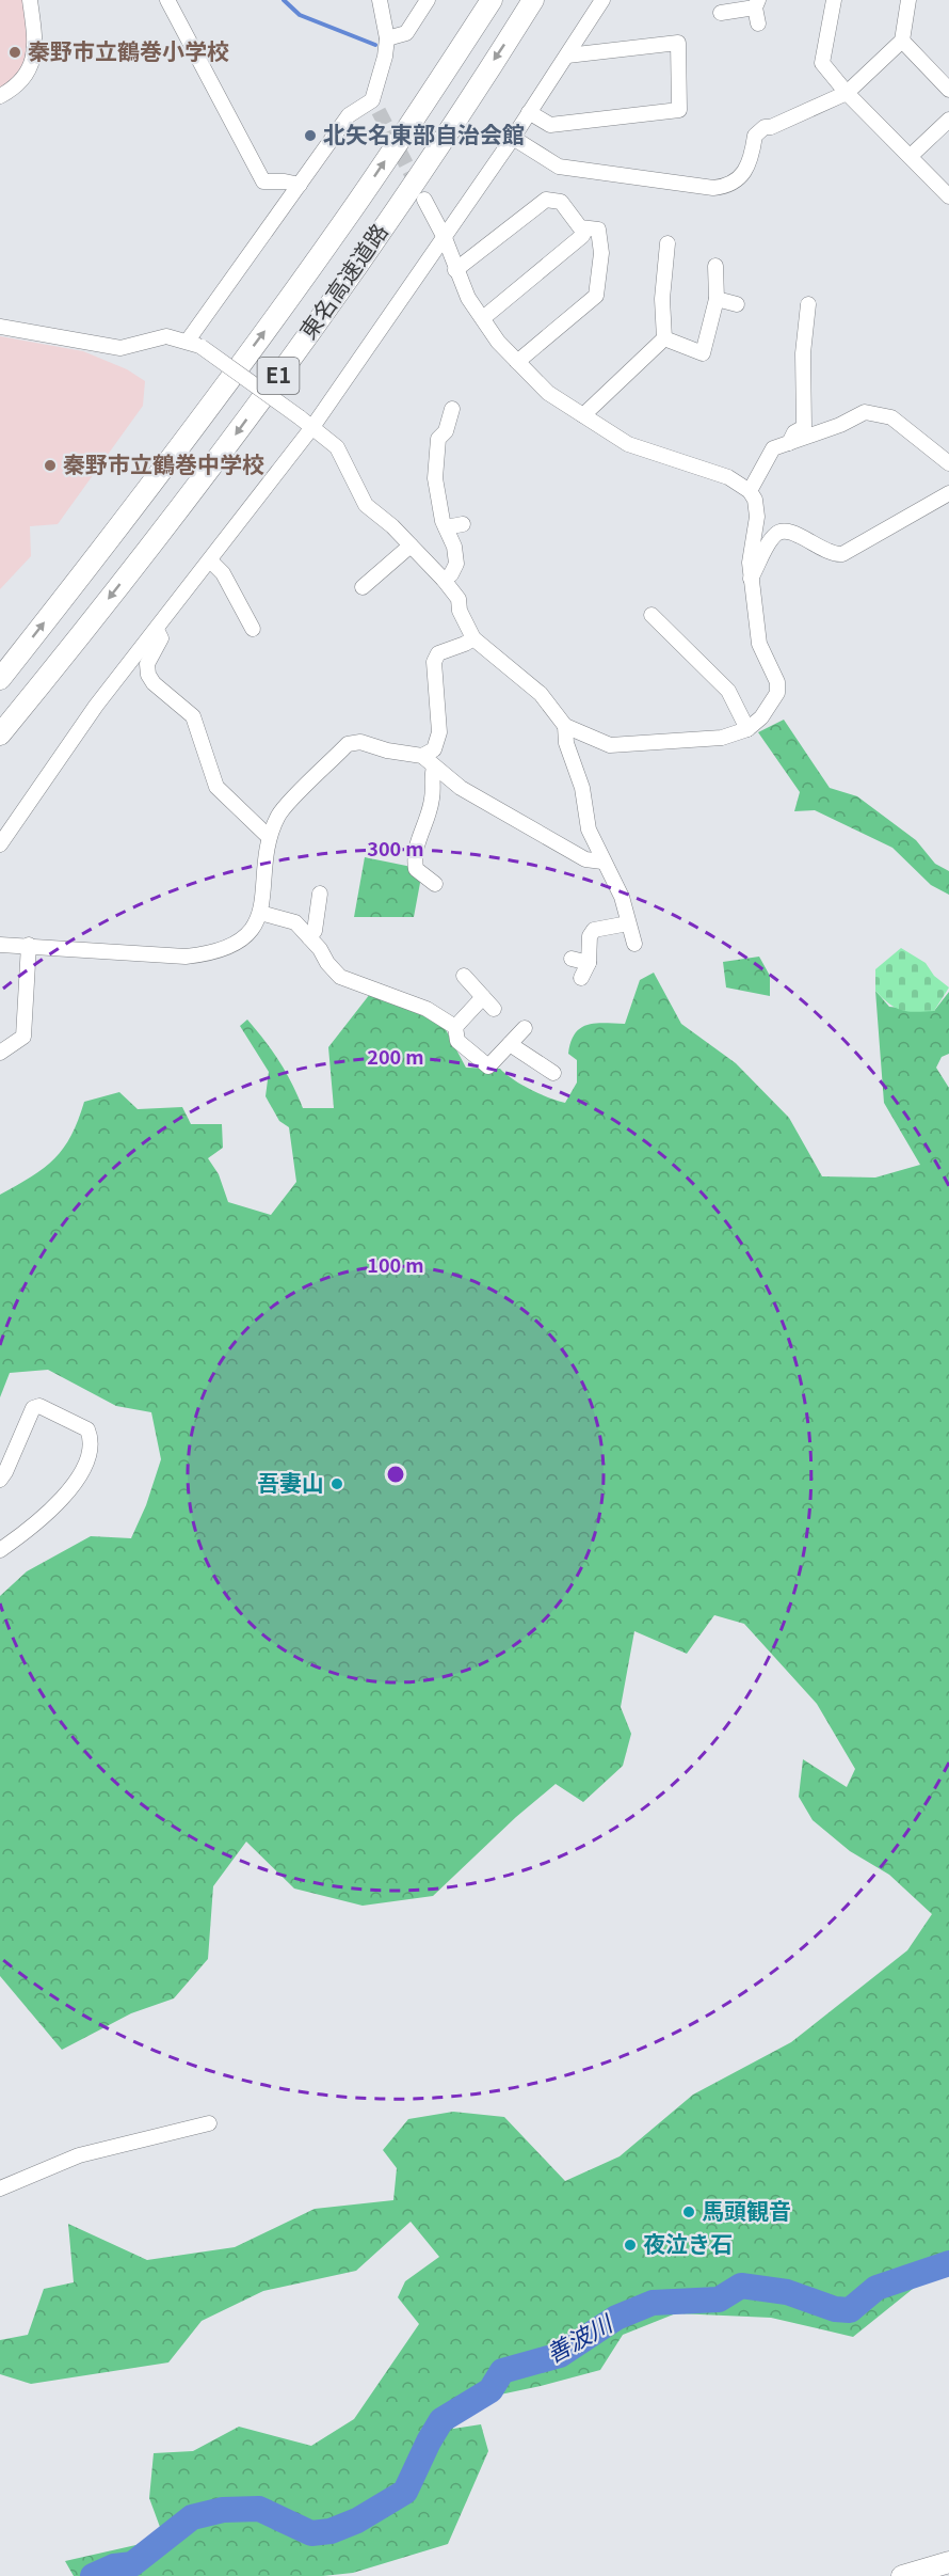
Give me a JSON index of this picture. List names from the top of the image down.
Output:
{
  "streets": {
    "highway": ["東名高速道路", "E1"]
  },
  "water": ["善波川"],
  "places": [
    "秦野市立鶴巻小学校",
    "北矢名東部自治会館",
    "秦野市立鶴巻中学校",
    "吾妻山",
    "馬頭観音",
    "夜泣き石"
  ],
  "rings": ["300 m", "200 m", "100 m"]
}
